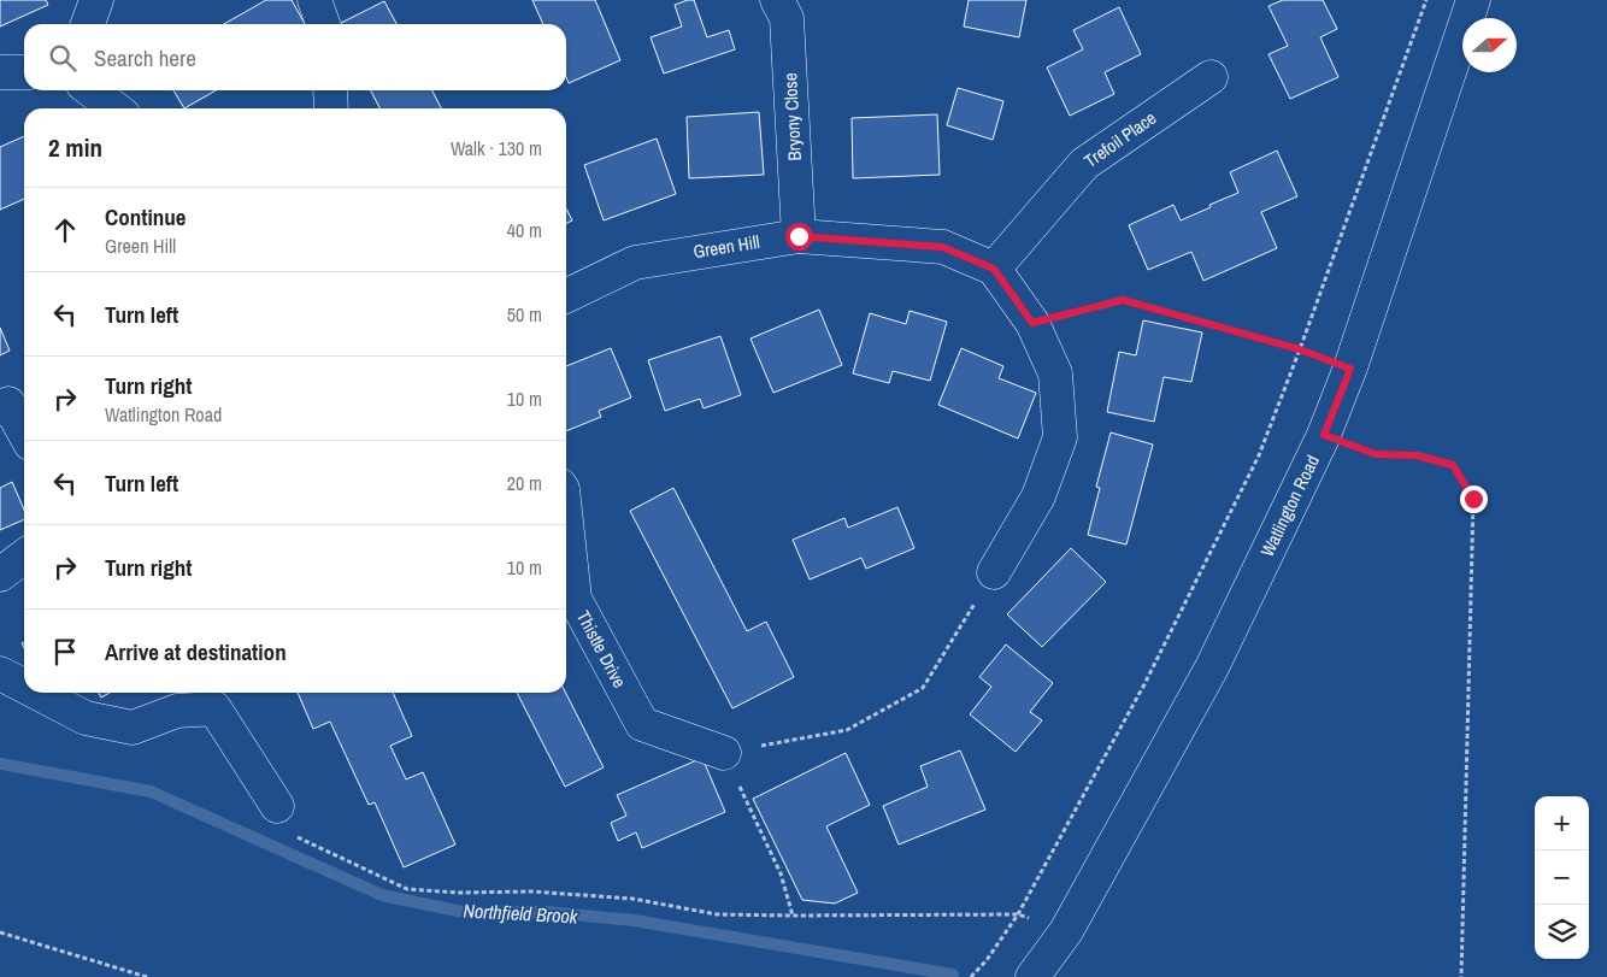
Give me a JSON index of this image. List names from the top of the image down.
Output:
{
  "streets": {
    "street": [
      "Bryony Close",
      "Trefoil Place",
      "Green Hill",
      "Watlington Road",
      "Thistle Drive"
    ]
  },
  "crossings": [
    ["Bryony Close", "Green Hill"],
    ["Trefoil Place", "Green Hill"]
  ],
  "water": ["Northfield Brook"],
  "north": "right",
  "page": {
    "search": "Search here",
    "heading": ["2 min", "Walk · 130 m"],
    "list": [
      ["Continue", "Green Hill", "40 m"],
      ["Turn left", "50 m"],
      ["Turn right", "Watlington Road", "10 m"],
      ["Turn left", "20 m"],
      ["Turn right", "10 m"],
      "Arrive at destination"
    ],
    "map_buttons": ["+", "−"]
  }
}
